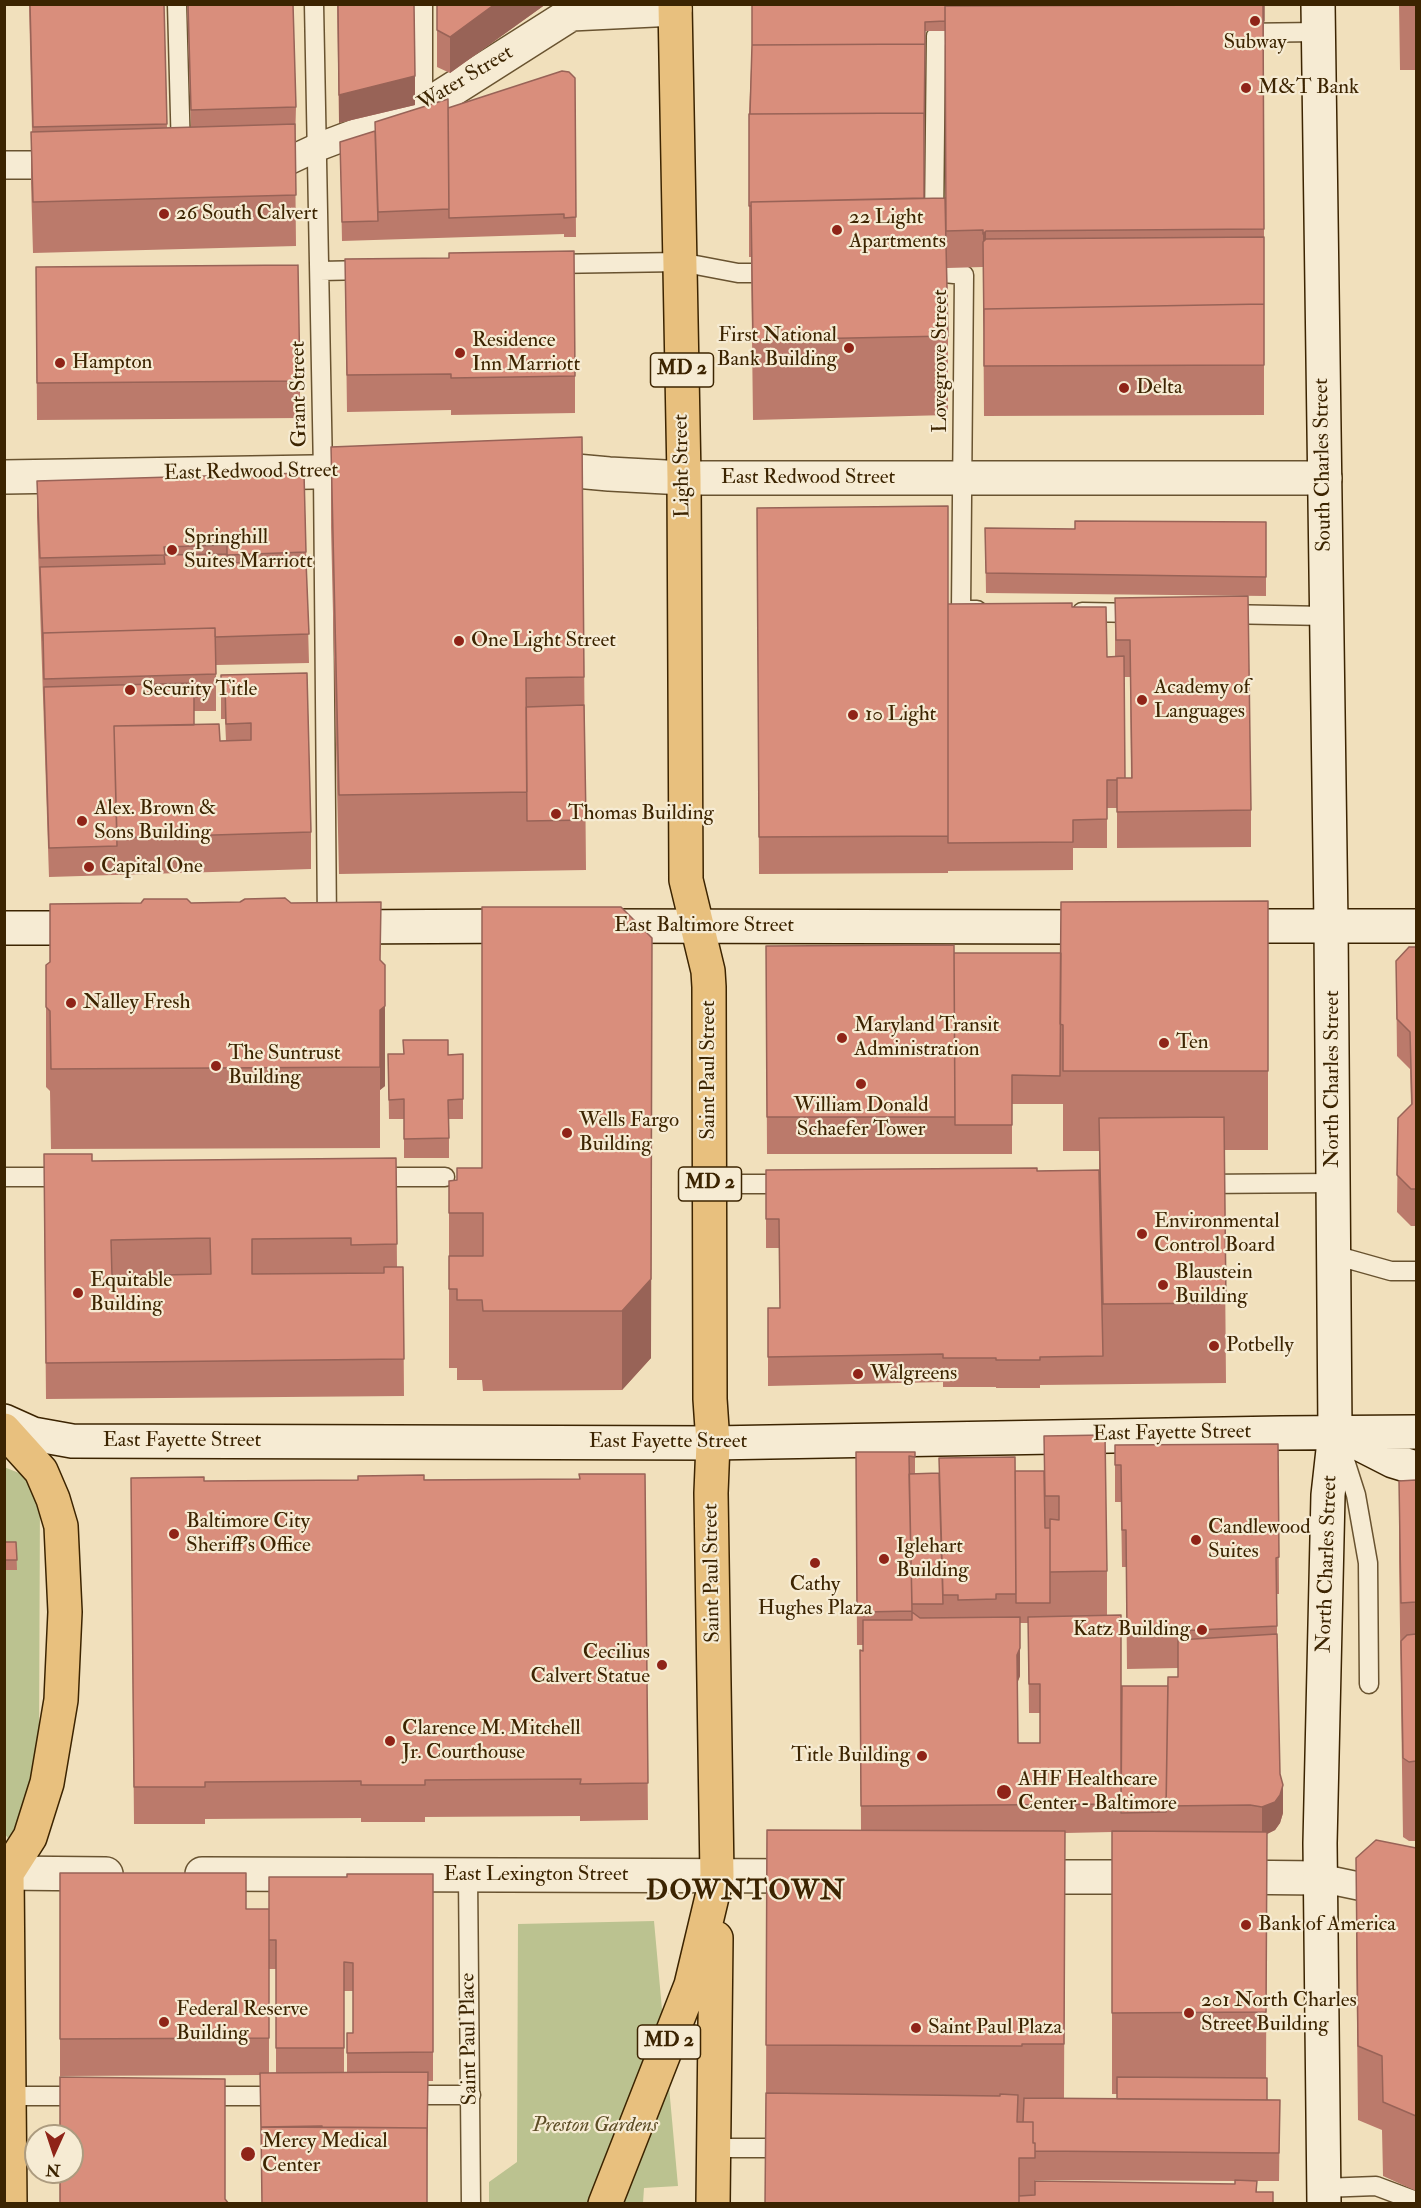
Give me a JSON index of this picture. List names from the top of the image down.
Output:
{
  "streets": {
    "main road": [
      "Water Street",
      "MD 2",
      "South Charles Street",
      "Light Street",
      "East Redwood Street",
      "East Baltimore Street",
      "Saint Paul Street",
      "North Charles Street",
      "East Fayette Street",
      "East Lexington Street"
    ],
    "lane": ["Lovegrove Street", "Grant Street", "Saint Paul Place"]
  },
  "crossings": [
    ["Water Street", "Grant Street"],
    ["Water Street", "Light Street"],
    ["Lovegrove Street", "East Redwood Street"],
    ["Grant Street", "East Redwood Street"],
    ["Grant Street", "East Baltimore Street"],
    ["South Charles Street", "East Redwood Street"],
    ["South Charles Street", "North Charles Street"],
    ["Light Street", "East Redwood Street"],
    ["Light Street", "East Baltimore Street"],
    ["Light Street", "Saint Paul Street"],
    ["East Baltimore Street", "Saint Paul Street"],
    ["Saint Paul Street", "East Fayette Street"],
    ["Saint Paul Street", "East Lexington Street"],
    ["North Charles Street", "East Fayette Street"],
    ["East Lexington Street", "Saint Paul Place"]
  ],
  "districts": ["DOWNTOWN"],
  "parks": ["Preston Gardens"],
  "places": [
    "Subway",
    "M&T Bank",
    "26 South Calvert",
    "22 Light Apartments",
    "First National Bank Building",
    "Residence Inn Marriott",
    "Hampton",
    "Delta",
    "Springhill Suites Marriott",
    "One Light Street",
    "Security Title",
    "Academy of Languages",
    "10 Light",
    "Thomas Building",
    "Alex. Brown & Sons Building",
    "Capital One",
    "Nalley Fresh",
    "Maryland Transit Administration",
    "Ten",
    "The Suntrust Building",
    "William Donald Schaefer Tower",
    "Wells Fargo Building",
    "Environmental Control Board",
    "Blaustein Building",
    "Equitable Building",
    "Potbelly",
    "Walgreens",
    "Baltimore City Sheriff's Office",
    "Candlewood Suites",
    "Iglehart Building",
    "Cathy Hughes Plaza",
    "Katz Building",
    "Cecilius Calvert Statue",
    "Clarence M. Mitchell Jr. Courthouse",
    "Title Building",
    "AHF Healthcare Center - Baltimore",
    "Bank of America",
    "201 North Charles Street Building",
    "Federal Reserve Building",
    "Saint Paul Plaza",
    "Mercy Medical Center"
  ],
  "north": "bottom"
}
